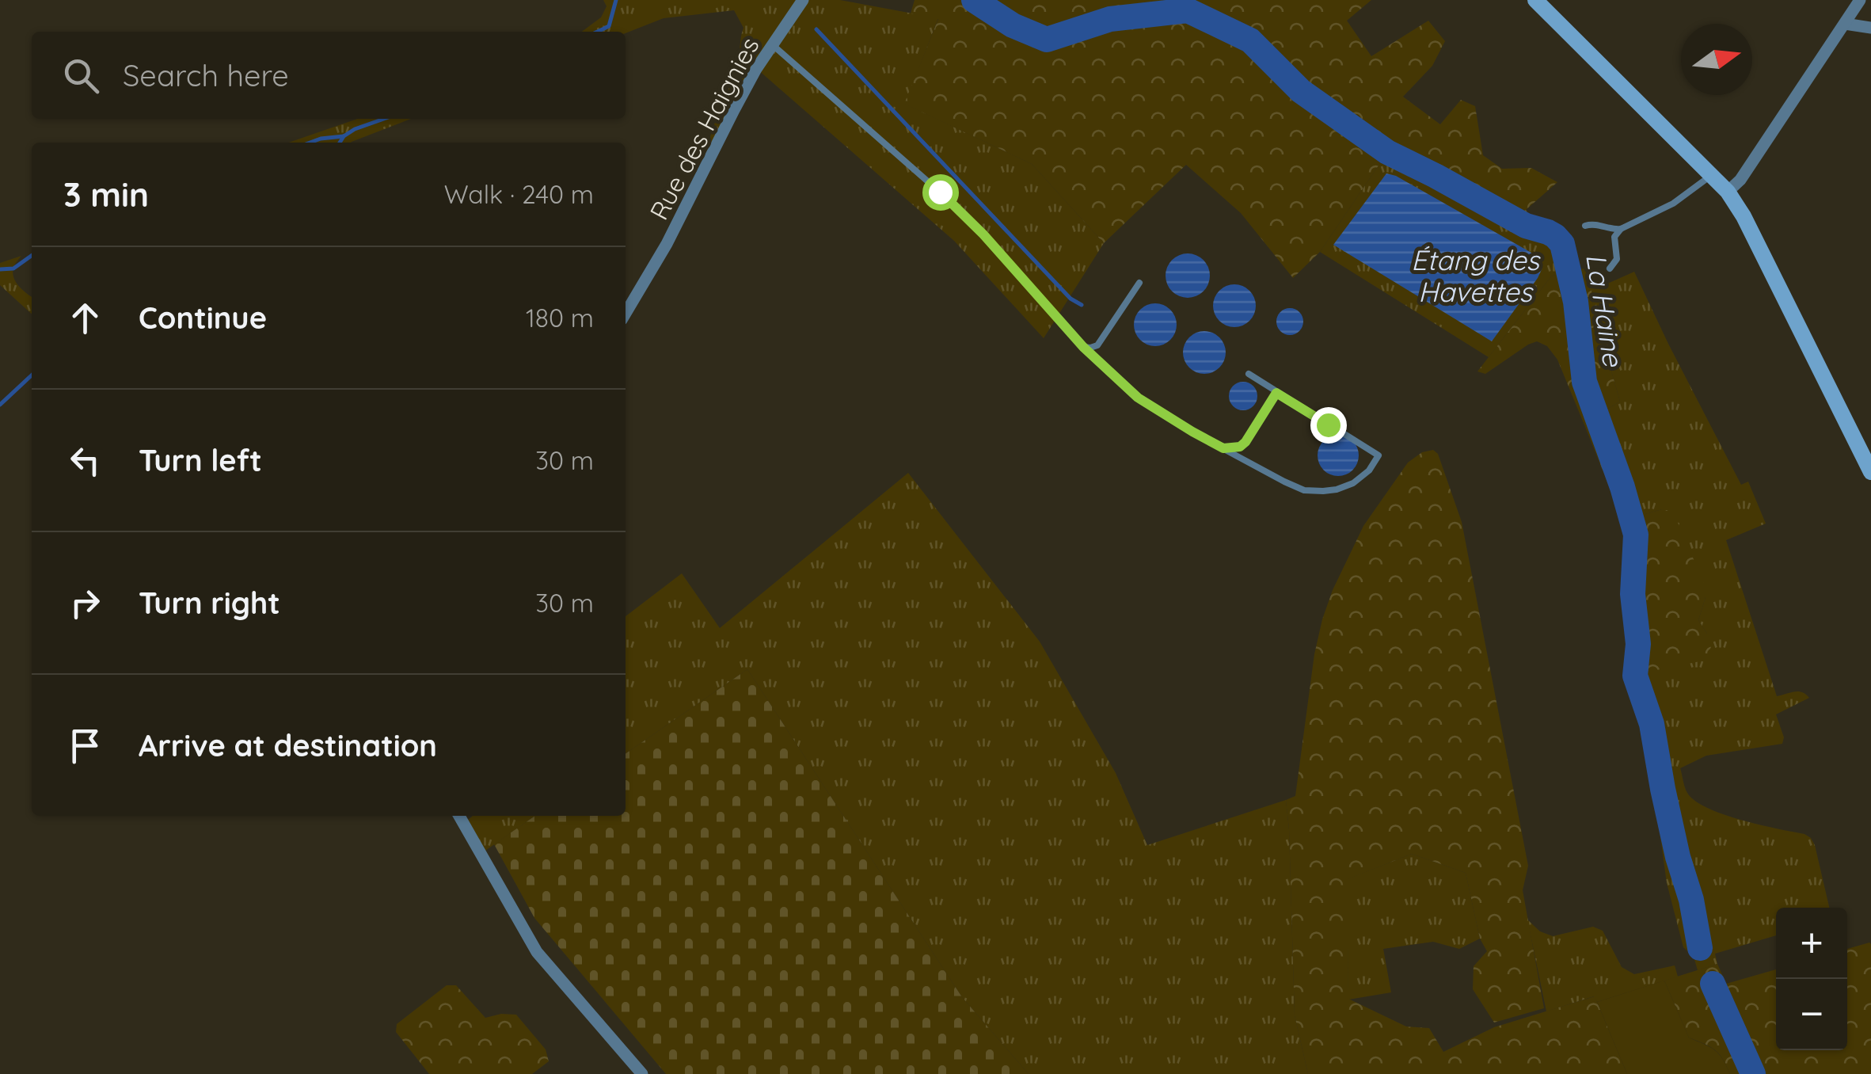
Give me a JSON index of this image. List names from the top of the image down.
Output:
{
  "streets": {
    "street": ["Rue des Haignies"]
  },
  "water": ["Étang des Havettes", "La Haine"],
  "north": "right",
  "page": {
    "search": "Search here",
    "heading": ["3 min", "Walk · 240 m"],
    "list": [
      ["Continue", "180 m"],
      ["Turn left", "30 m"],
      ["Turn right", "30 m"],
      "Arrive at destination"
    ],
    "map_buttons": ["+", "−"]
  }
}
